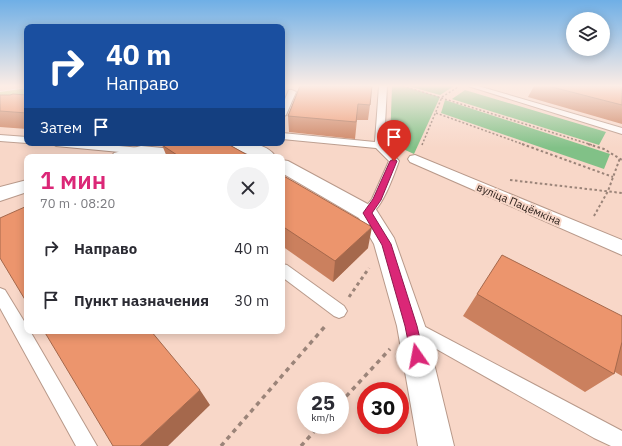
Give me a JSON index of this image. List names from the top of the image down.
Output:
{
  "streets": {
    "street": ["вуліца Пацёмкіна"]
  },
  "page": {
    "turn": ["40 m", "Направо"],
    "then": "Затем",
    "heading": ["1 мин", "70 m · 08:20"],
    "list": [
      {
        "name": "Направо",
        "value": "40 m"
      },
      {
        "name": "Пункт назначения",
        "value": "30 m"
      }
    ],
    "speed": "25 km/h",
    "limit": "30"
  }
}
